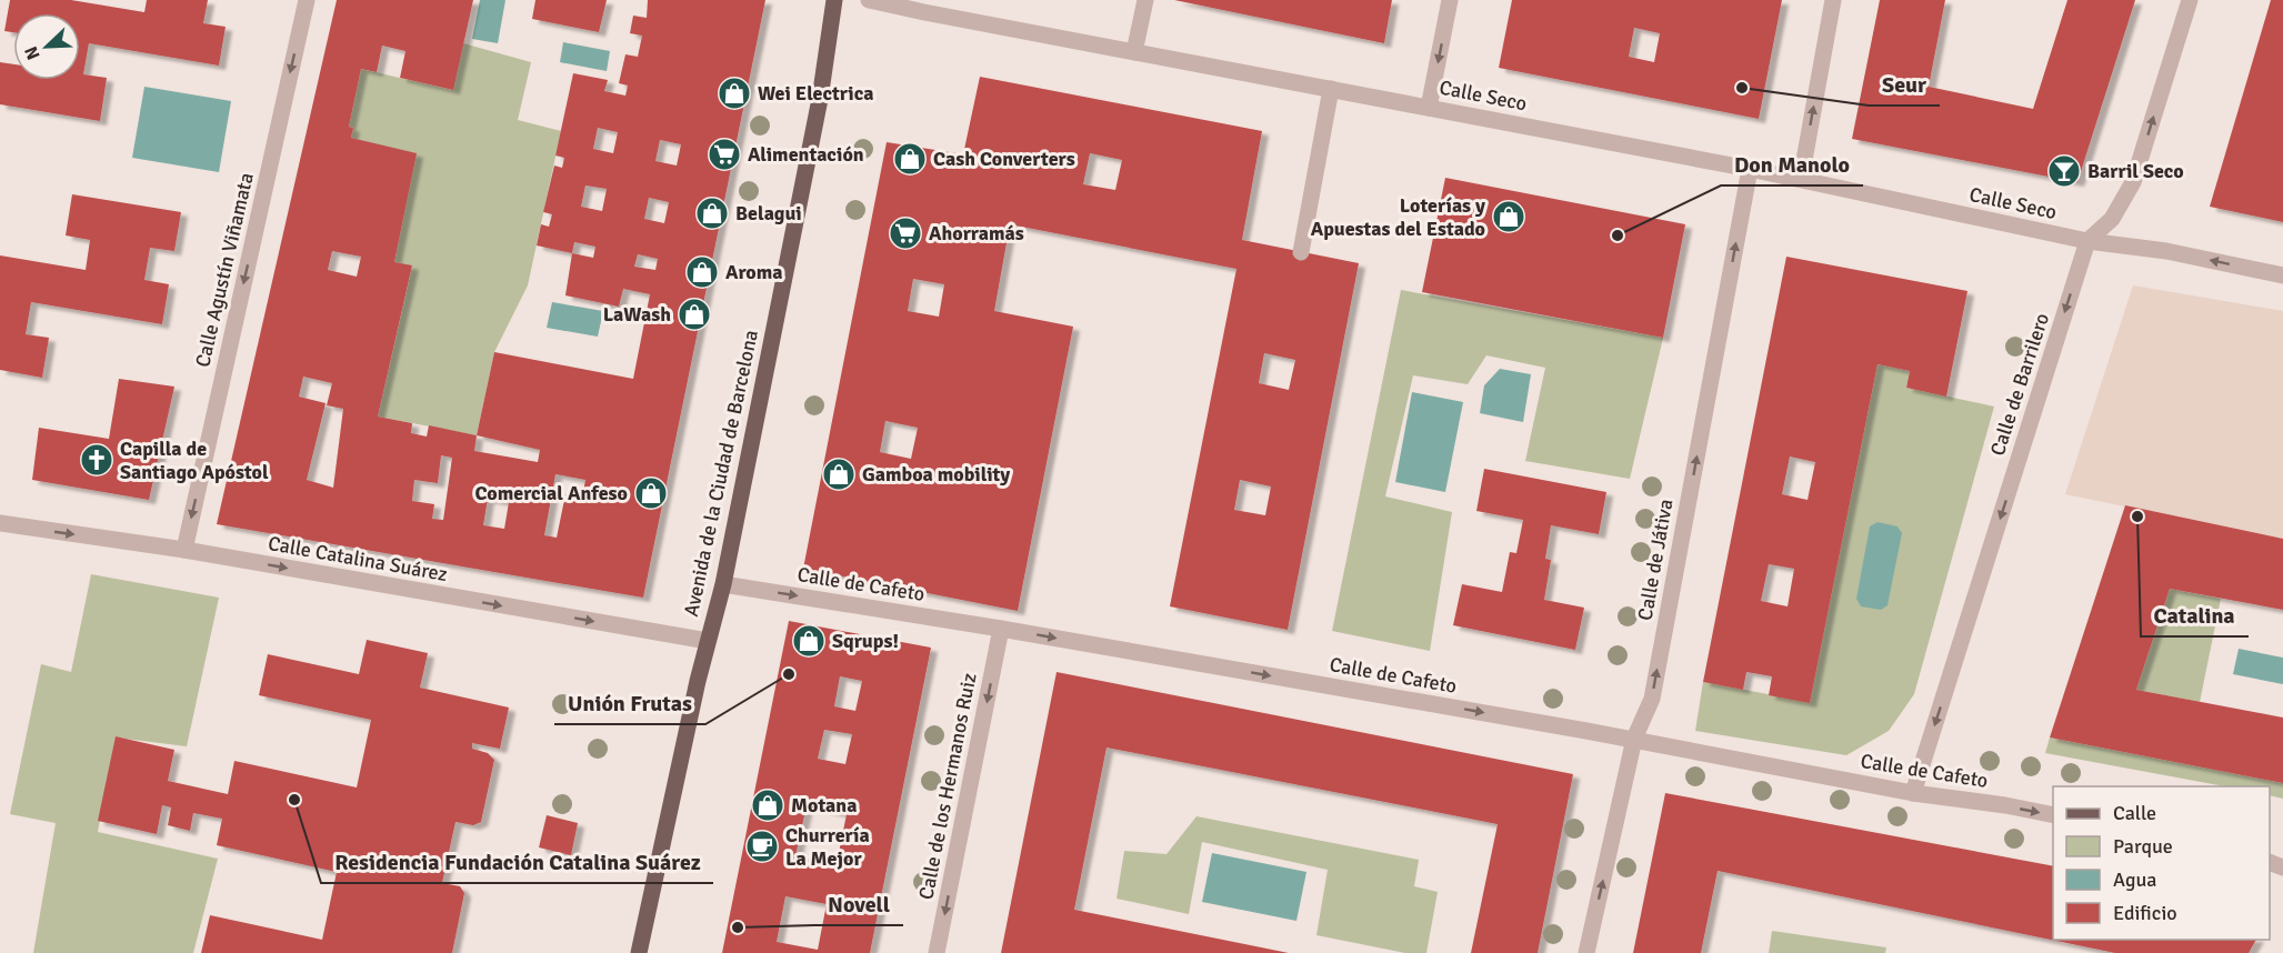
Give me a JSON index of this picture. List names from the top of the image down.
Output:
{
  "streets": {
    "main road": ["Avenida de la Ciudad de Barcelona"],
    "street": [
      "Calle Seco",
      "Calle Agustín Viñamata",
      "Calle de Barrilero",
      "Calle Catalina Suárez",
      "Calle de Játiva",
      "Calle de Cafeto",
      "Calle de los Hermanos Ruiz"
    ]
  },
  "crossings": [
    ["Calle Seco", "Calle de Barrilero"],
    ["Calle Seco", "Calle de Játiva"],
    ["Calle Agustín Viñamata", "Calle Catalina Suárez"],
    ["Calle de Barrilero", "Calle de Cafeto"],
    ["Avenida de la Ciudad de Barcelona", "Calle Catalina Suárez"],
    ["Avenida de la Ciudad de Barcelona", "Calle de Cafeto"],
    ["Calle de Játiva", "Calle de Cafeto"],
    ["Calle de Cafeto", "Calle de los Hermanos Ruiz"]
  ],
  "one_way": [
    "Calle Agustín Viñamata",
    "Calle de Barrilero",
    "Calle Catalina Suárez",
    "Calle de Játiva",
    "Calle de Cafeto",
    "Calle de los Hermanos Ruiz"
  ],
  "places": {
    "other": [
      "Seur",
      "Don Manolo",
      "Catalina",
      "Unión Frutas",
      "Residencia Fundación Catalina Suárez",
      "Novell"
    ],
    "shop": [
      "Wei Electrica",
      "Cash Converters",
      "Belagui",
      "Loterías y Apuestas del Estado",
      "Aroma",
      "LaWash",
      "Gamboa mobility",
      "Comercial Anfeso",
      "Sqrups!",
      "Motana"
    ],
    "supermarket": ["Alimentación", "Ahorramás"],
    "bar": ["Barril Seco"],
    "church": ["Capilla de Santiago Apóstol"],
    "cafe": ["Churrería La Mejor"]
  },
  "legend": [
    "Calle",
    "Parque",
    "Agua",
    "Edificio"
  ],
  "north": "bottom left"
}
